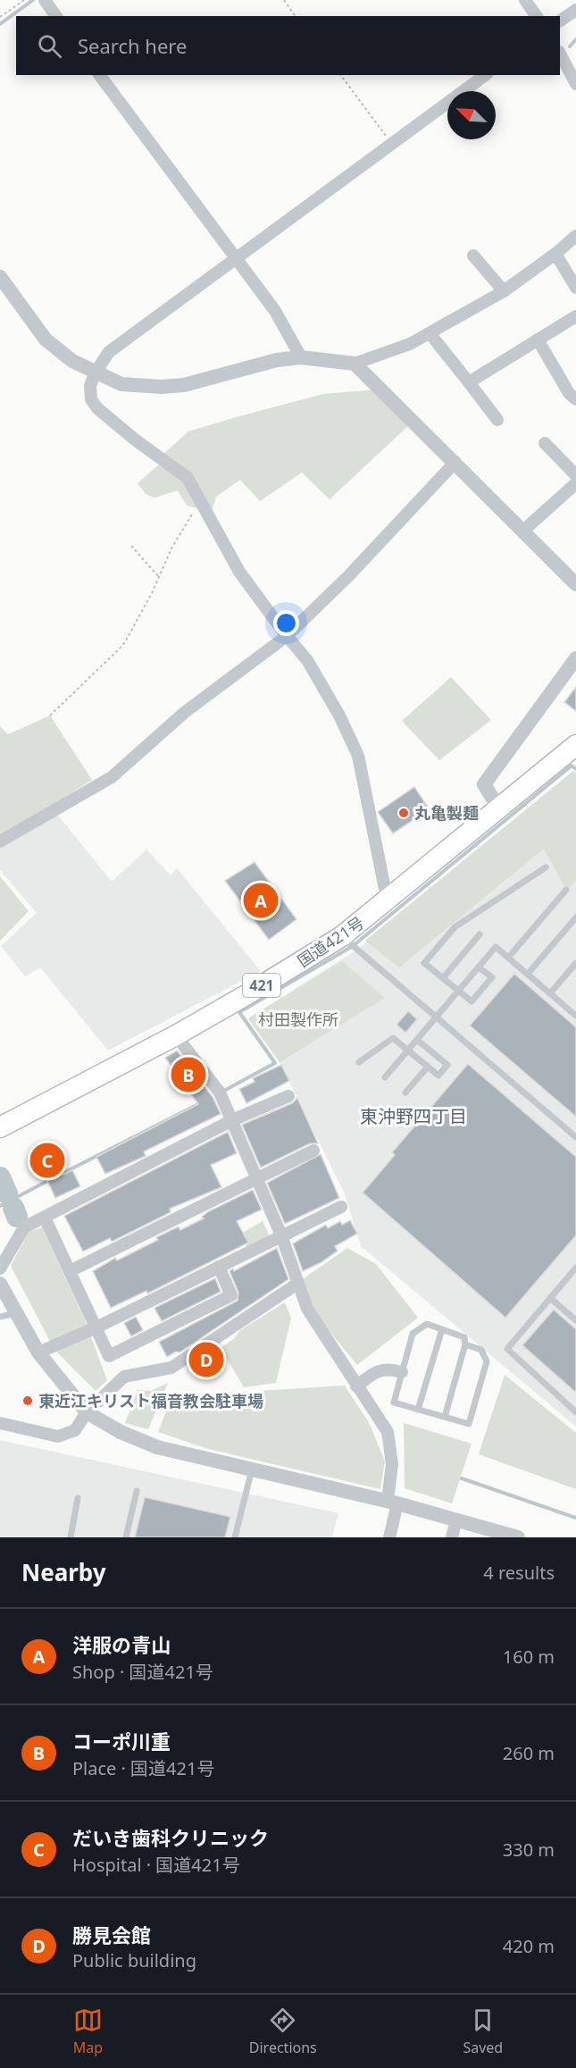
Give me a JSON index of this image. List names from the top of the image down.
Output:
{
  "streets": {
    "highway": ["国道421号", "421"]
  },
  "districts": ["東沖野四丁目"],
  "parks": ["村田製作所"],
  "places": ["丸亀製麺", "東近江キリスト福音教会駐車場"],
  "north": "top left",
  "page": {
    "search": "Search here",
    "pins": [
      "A",
      "B",
      "C",
      "D"
    ],
    "heading": ["Nearby", "4 results"],
    "list": [
      {
        "mark": "A",
        "name": "洋服の青山",
        "note": "Shop · 国道421号",
        "value": "160 m"
      },
      {
        "mark": "B",
        "name": "コーポ川重",
        "note": "Place · 国道421号",
        "value": "260 m"
      },
      {
        "mark": "C",
        "name": "だいき歯科クリニック",
        "note": "Hospital · 国道421号",
        "value": "330 m"
      },
      {
        "mark": "D",
        "name": "勝見会館",
        "note": "Public building",
        "value": "420 m"
      }
    ],
    "nav": ["Map", "Directions", "Saved"]
  }
}
